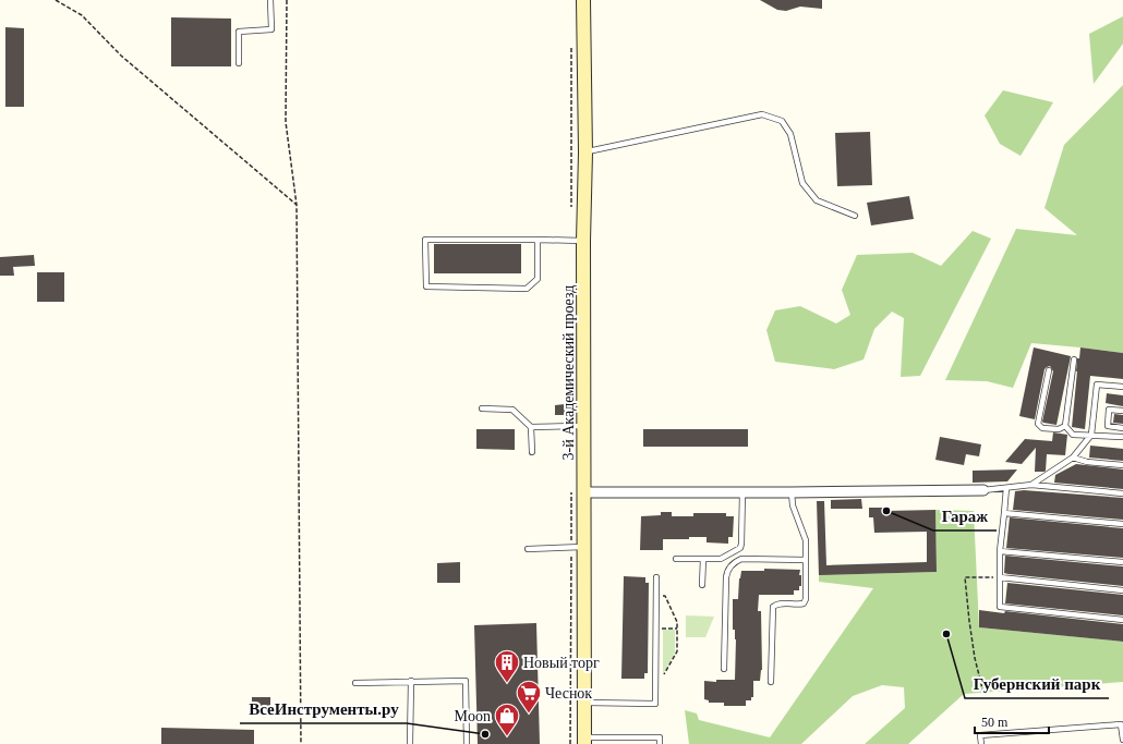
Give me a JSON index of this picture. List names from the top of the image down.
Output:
{
  "streets": {
    "street": ["3-й Академический проезд"]
  },
  "places": {
    "other": ["Гараж", "Губернский парк", "ВсеИнструменты.ру"],
    "building": ["Новый торг"],
    "supermarket": ["Чеснок"],
    "shop": ["Moon"]
  },
  "scale_bar": "50 m"
}
